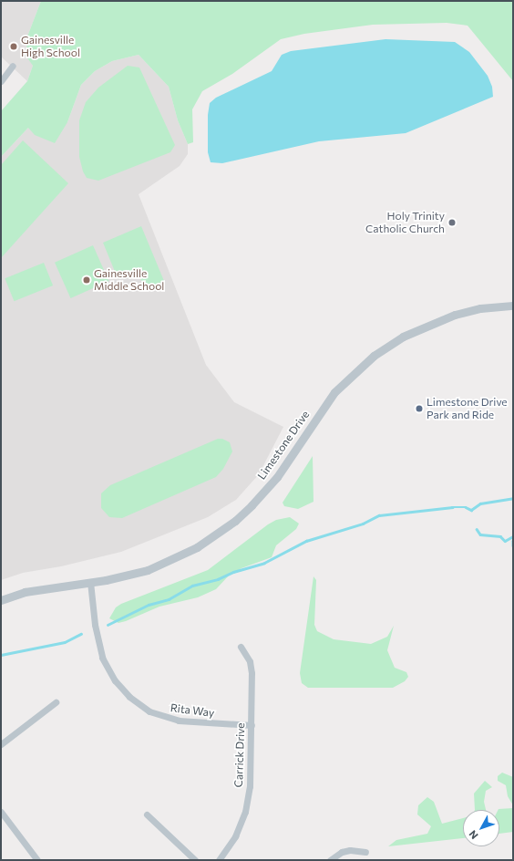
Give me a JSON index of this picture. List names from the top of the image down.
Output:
{
  "streets": {
    "street": ["Limestone Drive", "Rita Way", "Carrick Drive"]
  },
  "crossings": [
    ["Limestone Drive", "Rita Way"],
    ["Rita Way", "Carrick Drive"]
  ],
  "places": [
    "Gainesville High School",
    "Holy Trinity Catholic Church",
    "Gainesville Middle School",
    "Limestone Drive Park and Ride"
  ],
  "north": "bottom left"
}
